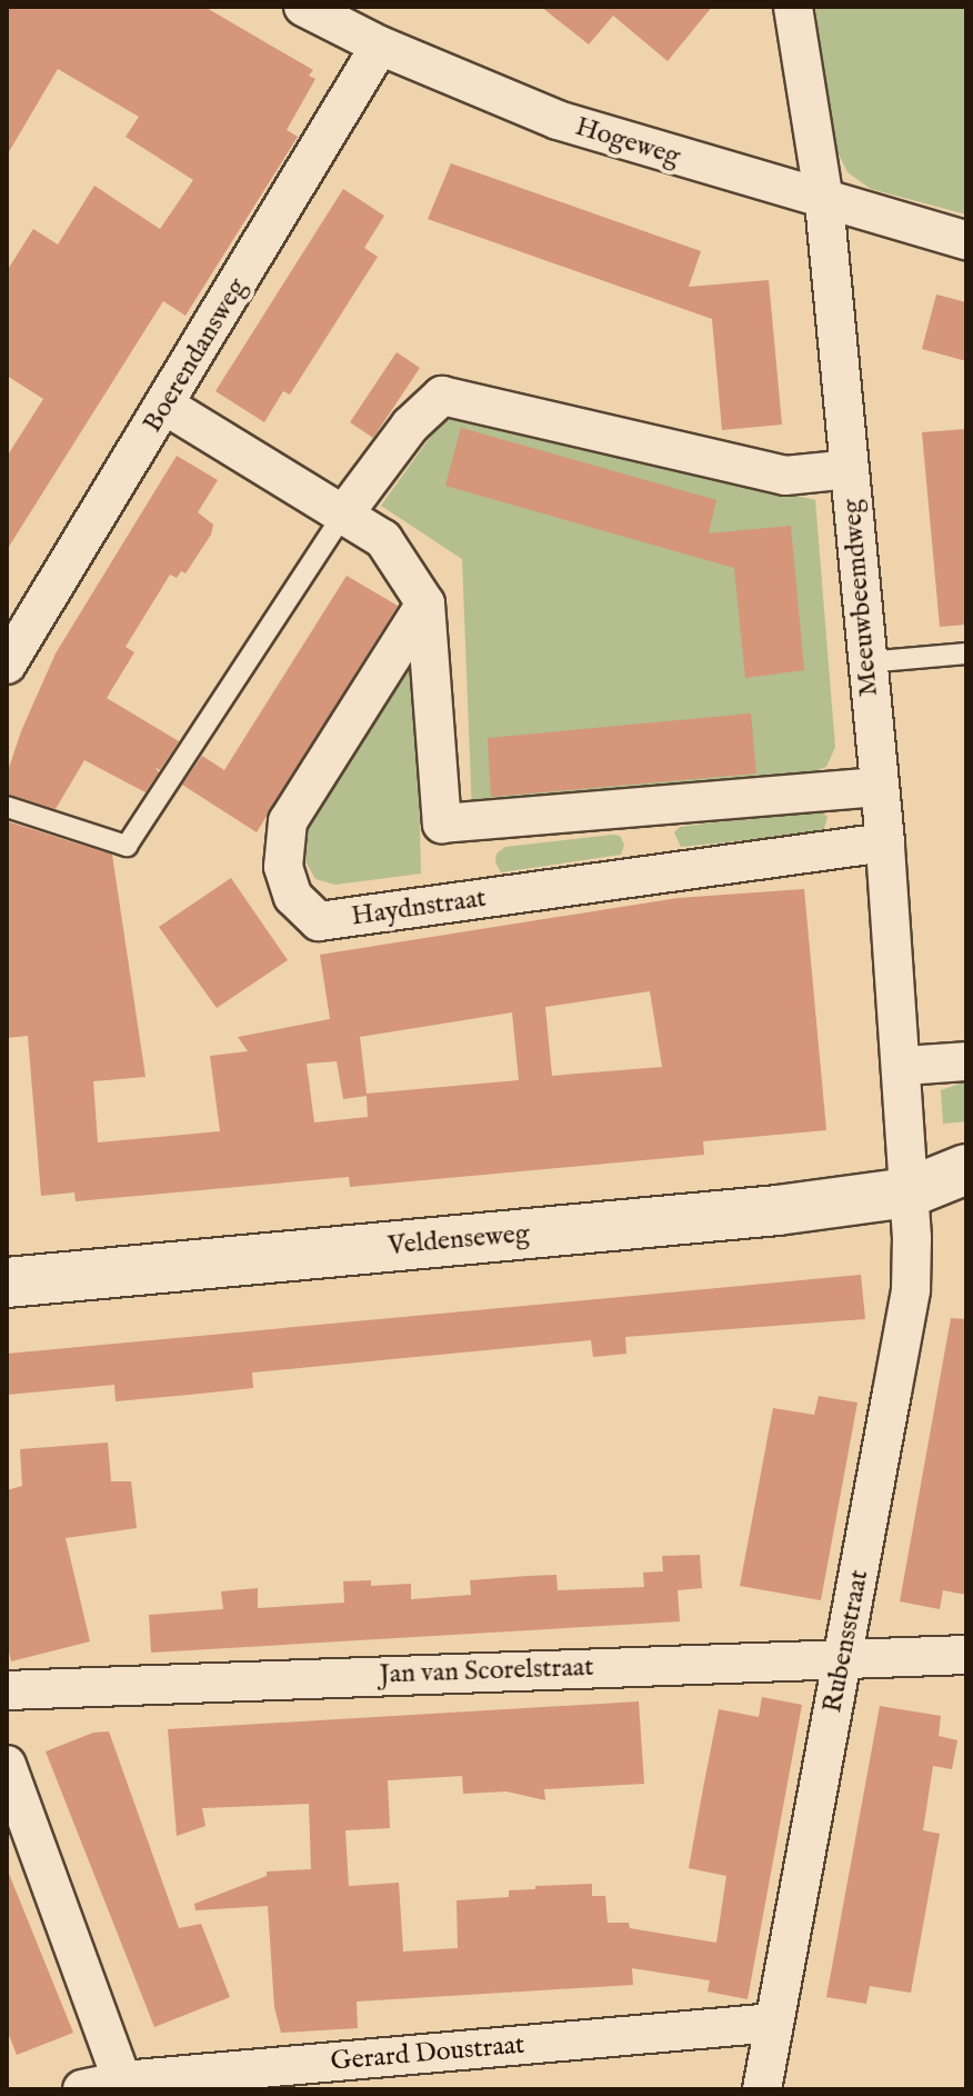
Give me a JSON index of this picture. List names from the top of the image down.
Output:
{
  "streets": {
    "street": [
      "Hogeweg",
      "Boerendansweg",
      "Meeuwbeemdweg",
      "Haydnstraat",
      "Veldenseweg",
      "Rubensstraat",
      "Jan van Scorelstraat",
      "Gerard Doustraat"
    ]
  },
  "crossings": [
    ["Hogeweg", "Boerendansweg"],
    ["Hogeweg", "Meeuwbeemdweg"],
    ["Meeuwbeemdweg", "Haydnstraat"],
    ["Meeuwbeemdweg", "Veldenseweg"],
    ["Meeuwbeemdweg", "Rubensstraat"],
    ["Veldenseweg", "Rubensstraat"],
    ["Rubensstraat", "Jan van Scorelstraat"],
    ["Rubensstraat", "Gerard Doustraat"]
  ]
}
